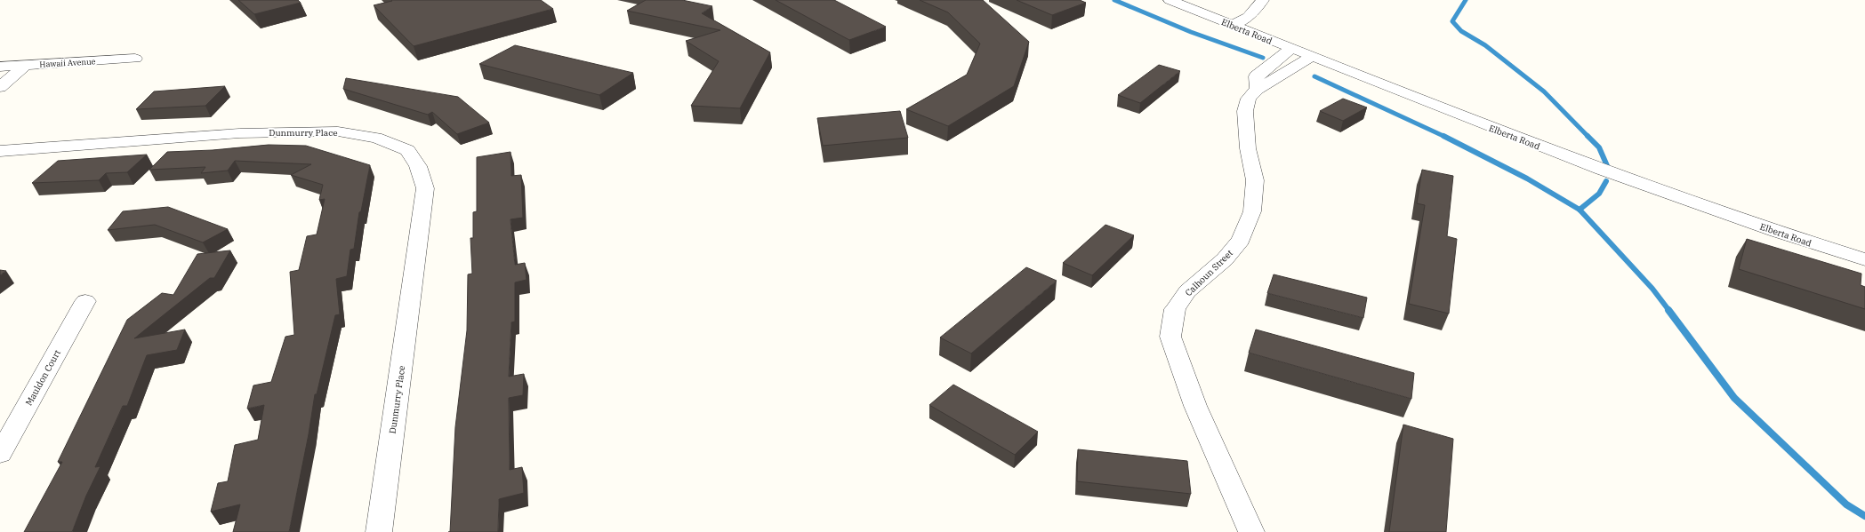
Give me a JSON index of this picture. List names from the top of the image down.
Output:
{
  "streets": {
    "street": [
      "Elberta Road",
      "Hawaii Avenue",
      "Dunmurry Place",
      "Calhoun Street",
      "Mauldon Court"
    ]
  },
  "crossings": [
    ["Elberta Road", "Calhoun Street"]
  ]
}
